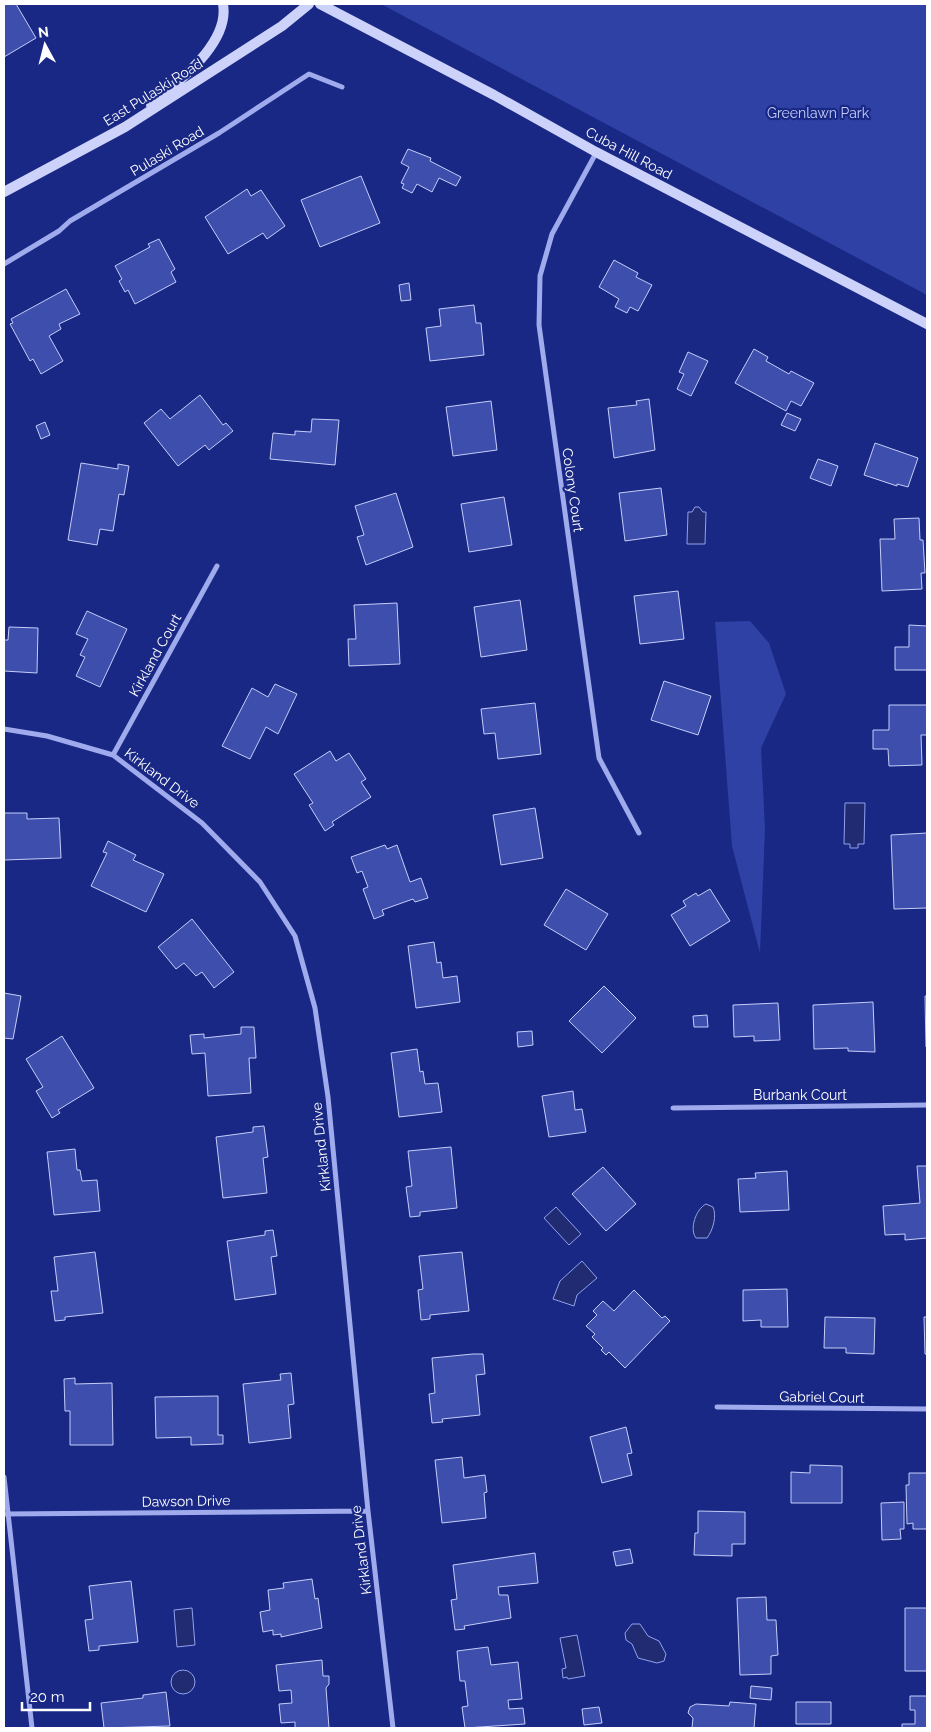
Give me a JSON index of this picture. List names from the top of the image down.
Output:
{
  "streets": {
    "main road": ["East Pulaski Road", "Cuba Hill Road"],
    "street": [
      "Pulaski Road",
      "Colony Court",
      "Kirkland Court",
      "Kirkland Drive",
      "Burbank Court",
      "Gabriel Court",
      "Dawson Drive"
    ]
  },
  "crossings": [
    ["Cuba Hill Road", "Colony Court"],
    ["Kirkland Court", "Kirkland Drive"],
    ["Kirkland Drive", "Dawson Drive"]
  ],
  "parks": ["Greenlawn Park"],
  "scale_bar": "20 m",
  "north": "top"
}
